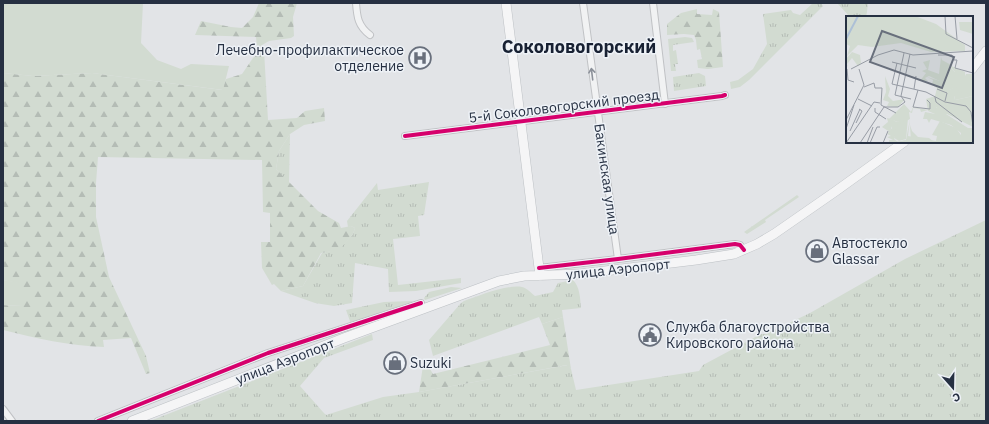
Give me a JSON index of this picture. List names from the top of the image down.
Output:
{
  "streets": {
    "main road": ["улица Аэропорт"],
    "street": ["5-й Соколовогорский проезд", "Бакинская улица"]
  },
  "crossings": [
    ["5-й Соколовогорский проезд", "Бакинская улица"]
  ],
  "one_way": ["Бакинская улица"],
  "districts": ["Соколовогорский"],
  "places": {
    "hospital": ["Лечебно-профилактическое отделение"],
    "shop": ["Автостекло Glassar", "Suzuki"],
    "public building": ["Служба благоустройства Кировского района"]
  },
  "north": "bottom"
}
